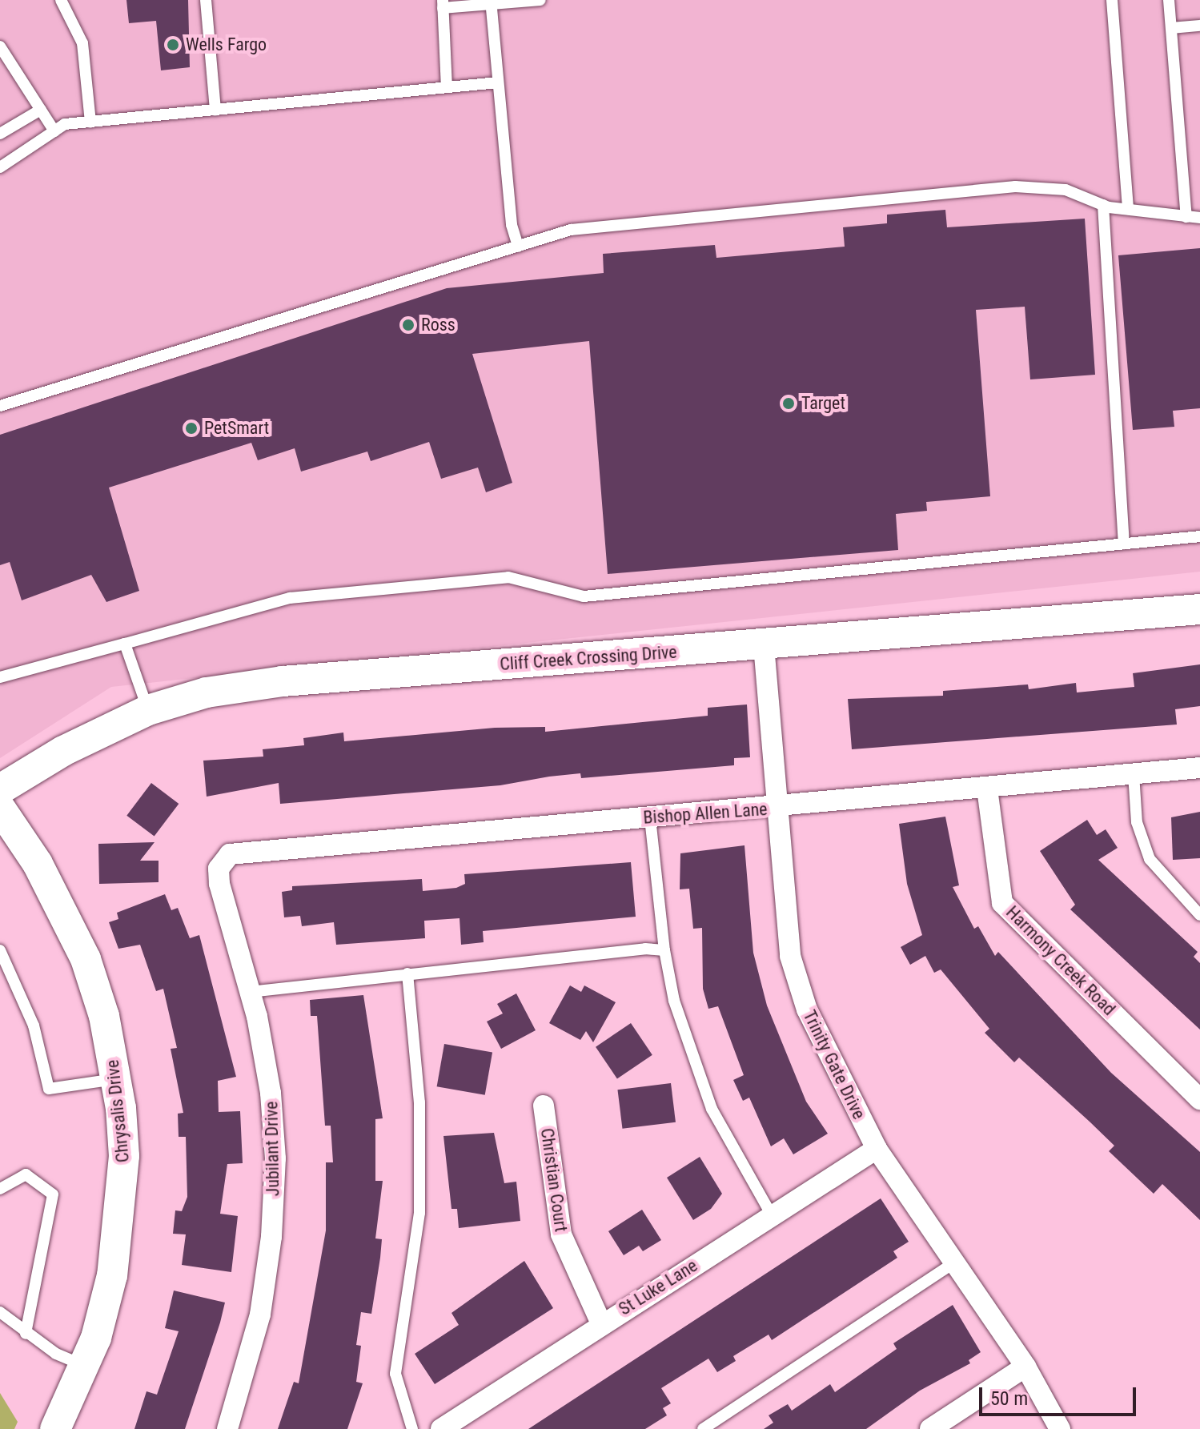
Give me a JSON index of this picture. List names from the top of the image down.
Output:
{
  "streets": {
    "street": [
      "Cliff Creek Crossing Drive",
      "Bishop Allen Lane",
      "Harmony Creek Road",
      "Trinity Gate Drive",
      "Chrysalis Drive",
      "Jubilant Drive",
      "Christian Court",
      "St Luke Lane"
    ]
  },
  "crossings": [
    ["Cliff Creek Crossing Drive", "Trinity Gate Drive"],
    ["Bishop Allen Lane", "Harmony Creek Road"],
    ["Bishop Allen Lane", "Trinity Gate Drive"],
    ["Bishop Allen Lane", "Jubilant Drive"],
    ["Trinity Gate Drive", "St Luke Lane"],
    ["Christian Court", "St Luke Lane"]
  ],
  "places": [
    "Wells Fargo",
    "Ross",
    "Target",
    "PetSmart"
  ],
  "scale_bar": "50 m"
}
